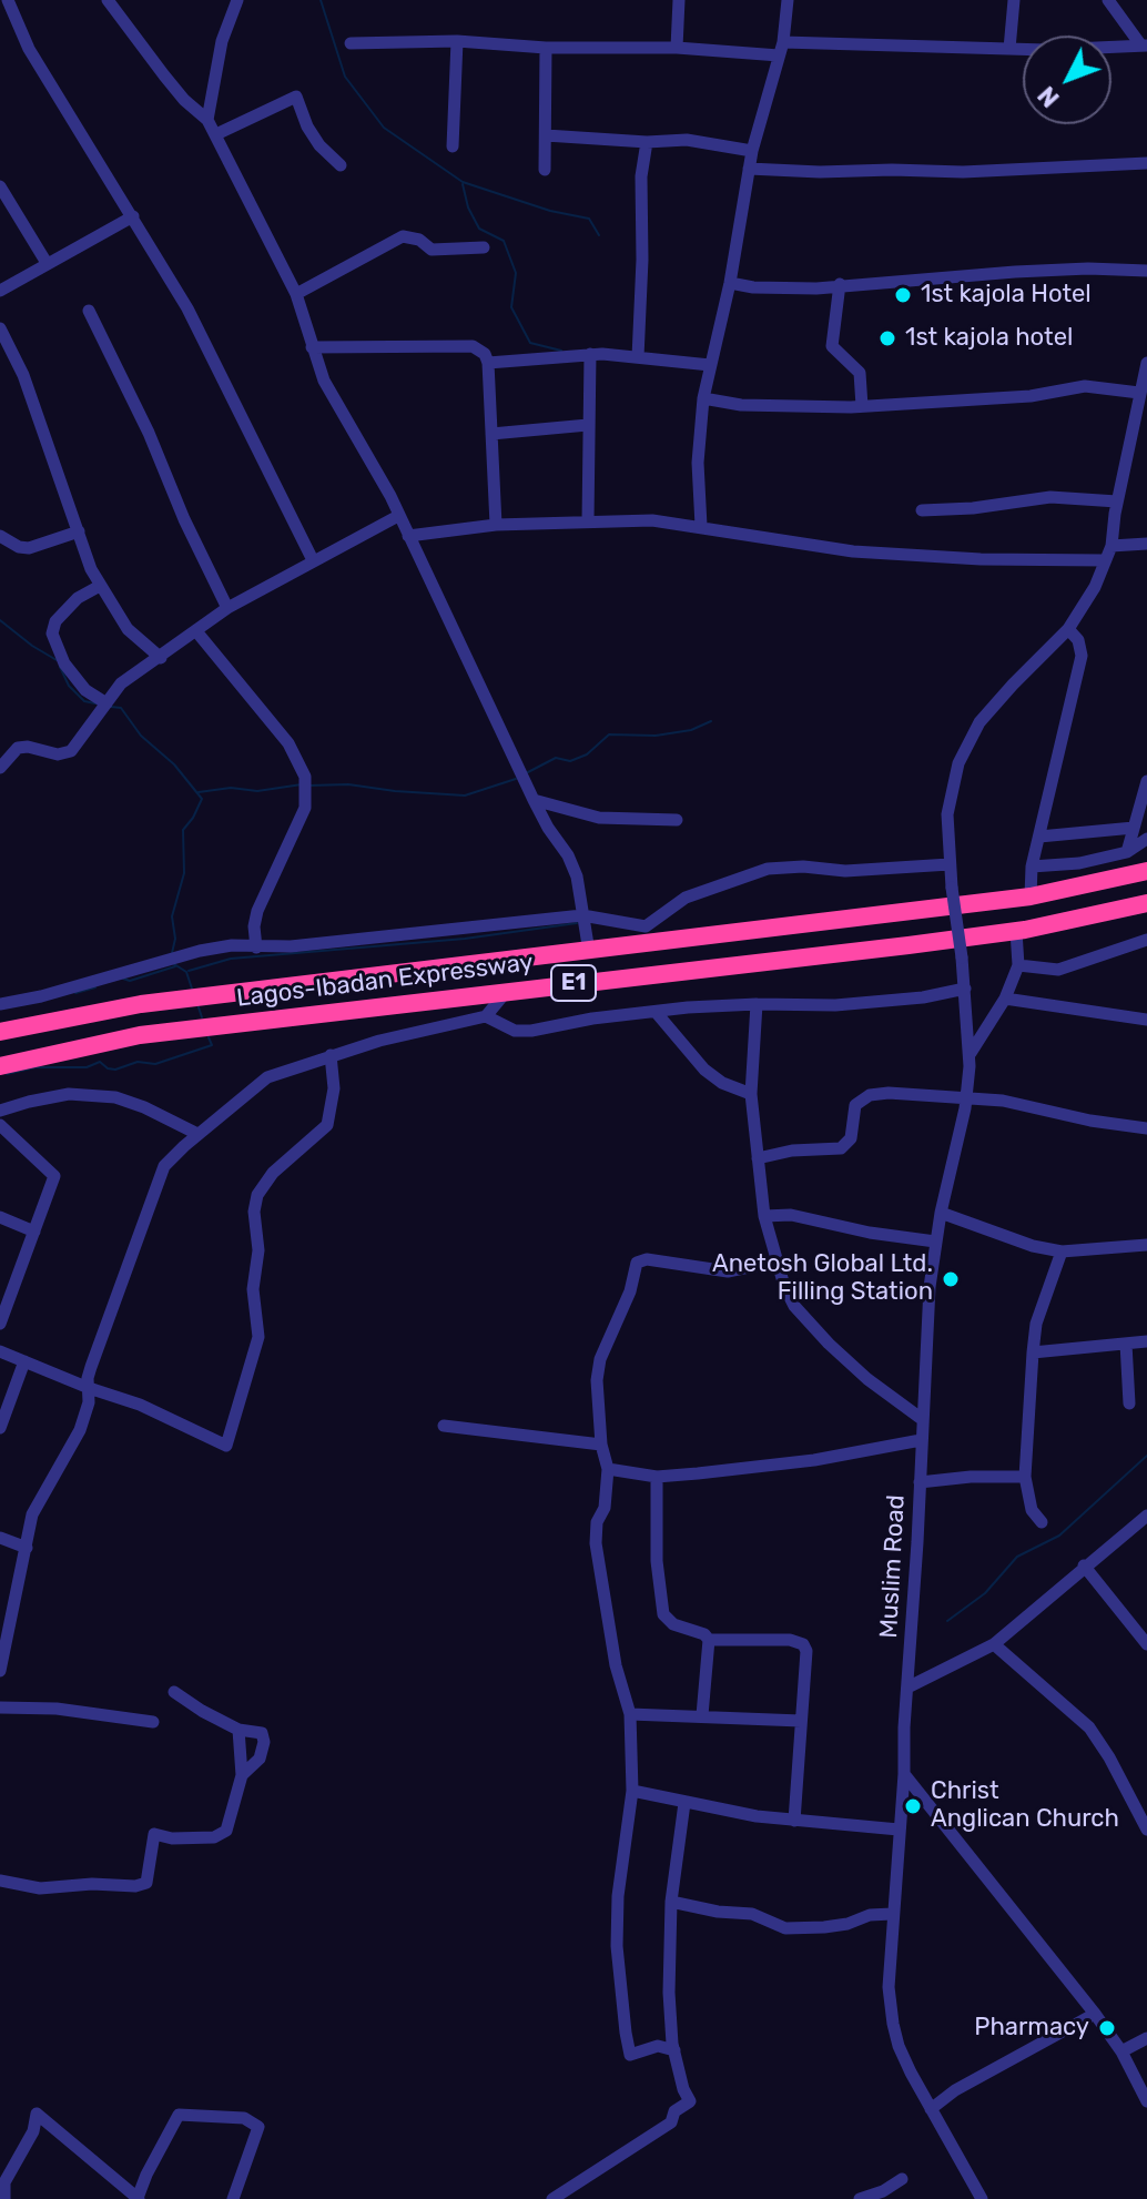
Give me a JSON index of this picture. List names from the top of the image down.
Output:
{
  "streets": {
    "highway": ["Lagos-Ibadan Expressway", "E1"],
    "street": ["Muslim Road"]
  },
  "places": [
    "1st kajola Hotel",
    "1st kajola hotel",
    "Anetosh Global Ltd. Filling Station",
    "Christ Anglican Church",
    "Pharmacy"
  ],
  "north": "bottom left"
}
